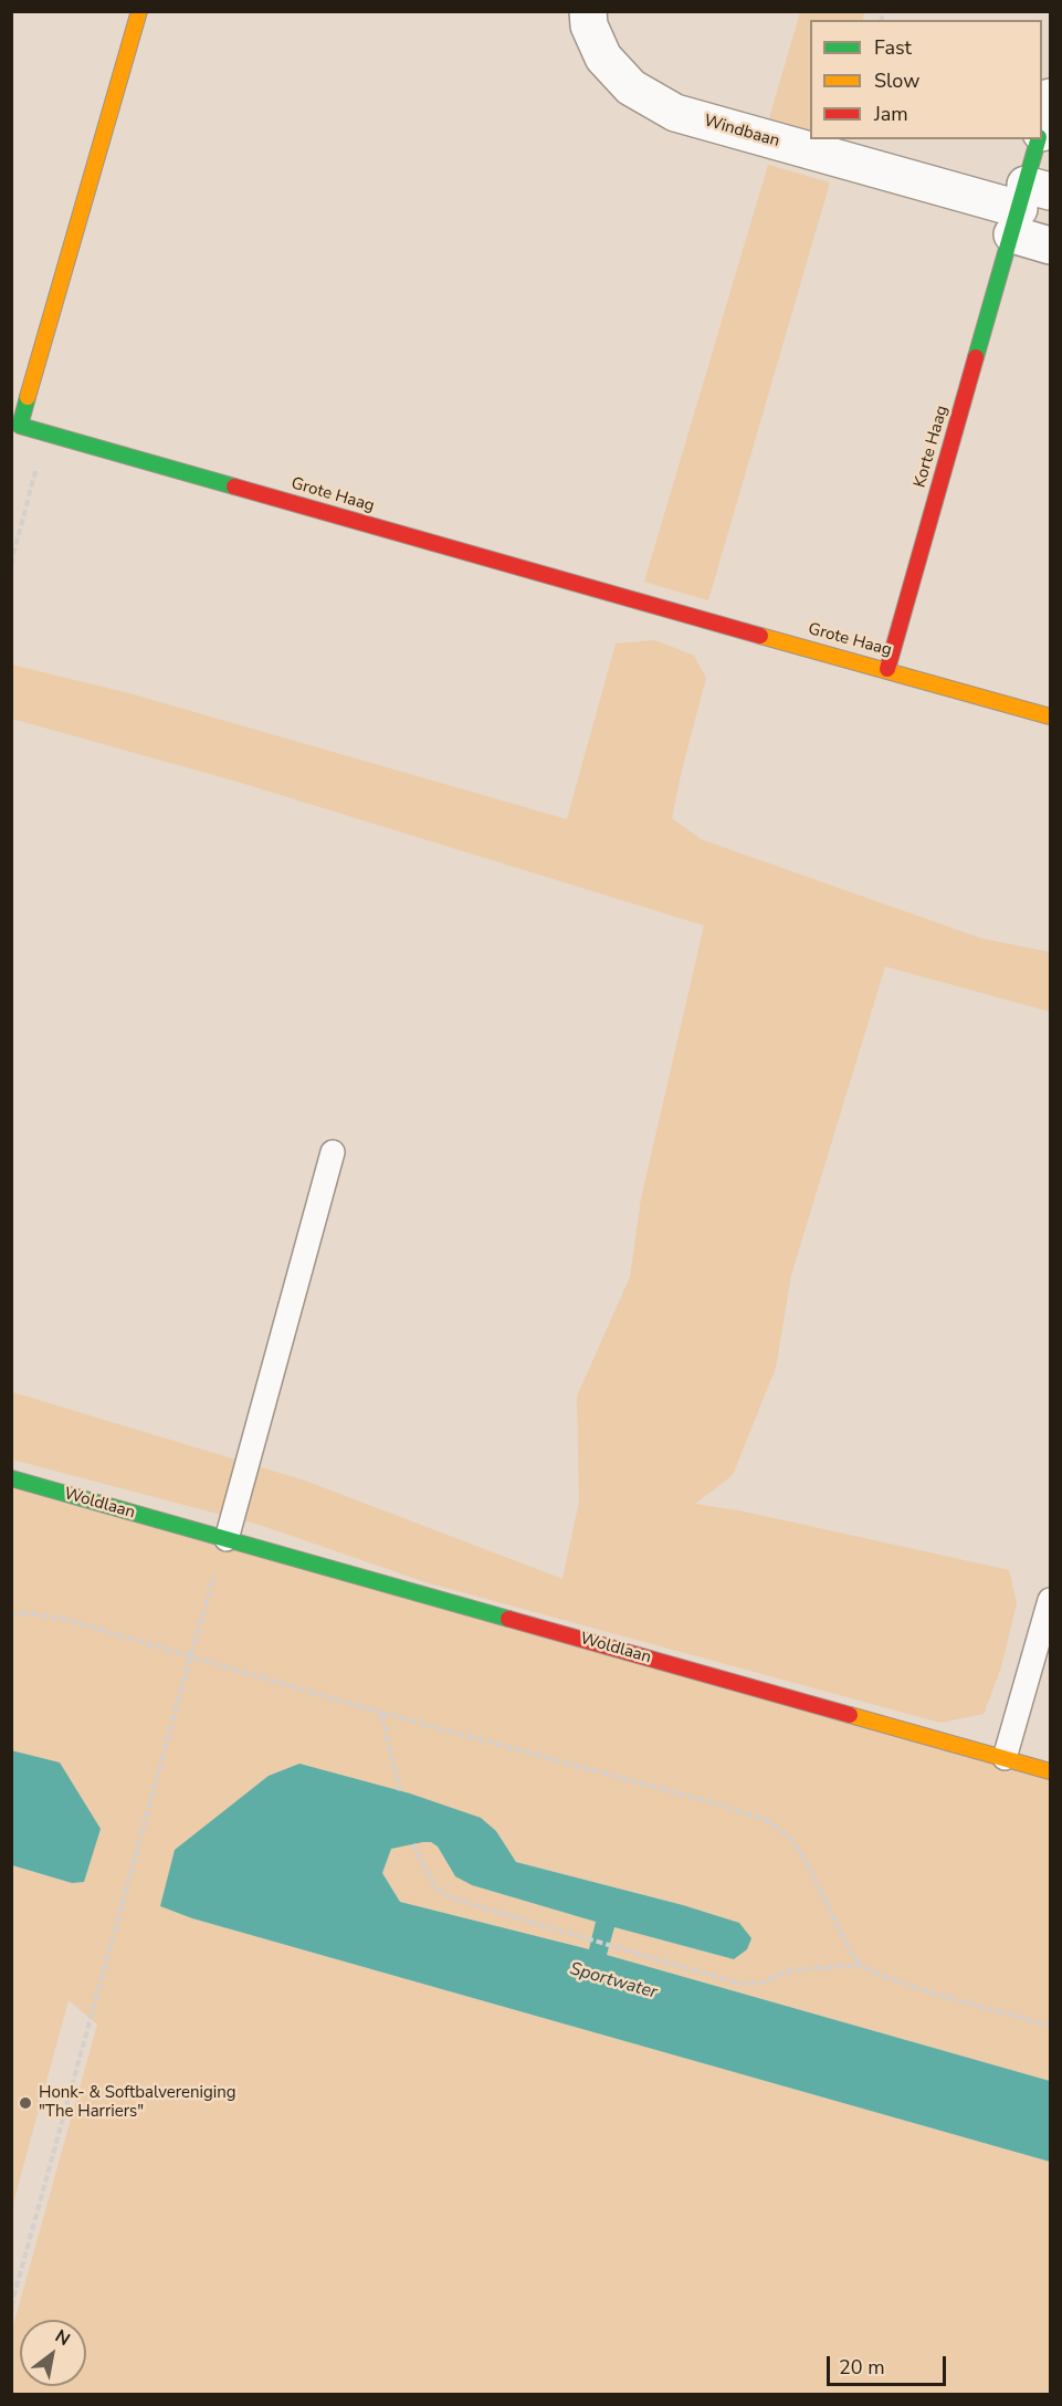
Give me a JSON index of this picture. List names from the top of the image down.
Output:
{
  "streets": {
    "street": [
      "Windbaan",
      "Korte Haag",
      "Grote Haag",
      "Woldlaan"
    ]
  },
  "crossings": [
    ["Windbaan", "Korte Haag"],
    ["Korte Haag", "Grote Haag"]
  ],
  "water": ["Sportwater"],
  "places": ["Honk- & Softbalvereniging \"The Harriers\""],
  "legend": ["Fast", "Slow", "Jam"],
  "scale_bar": "20 m",
  "north": "top right"
}
